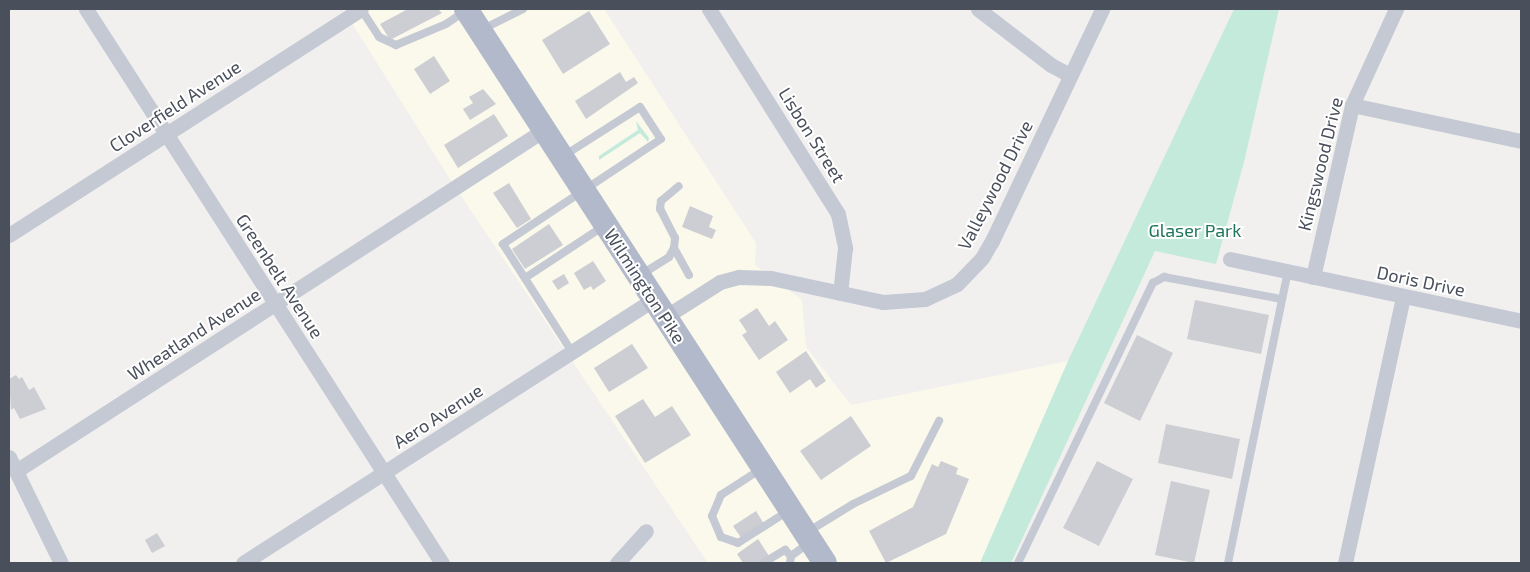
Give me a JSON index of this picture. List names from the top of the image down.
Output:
{
  "streets": {
    "main road": ["Wilmington Pike"],
    "street": [
      "Cloverfield Avenue",
      "Lisbon Street",
      "Kingswood Drive",
      "Valleywood Drive",
      "Greenbelt Avenue",
      "Doris Drive",
      "Wheatland Avenue",
      "Aero Avenue"
    ]
  },
  "crossings": [
    ["Cloverfield Avenue", "Greenbelt Avenue"],
    ["Lisbon Street", "Valleywood Drive"],
    ["Kingswood Drive", "Doris Drive"],
    ["Valleywood Drive", "Wilmington Pike"],
    ["Valleywood Drive", "Aero Avenue"],
    ["Greenbelt Avenue", "Wheatland Avenue"],
    ["Greenbelt Avenue", "Aero Avenue"],
    ["Wilmington Pike", "Wheatland Avenue"],
    ["Wilmington Pike", "Aero Avenue"]
  ],
  "parks": ["Glaser Park"]
}
